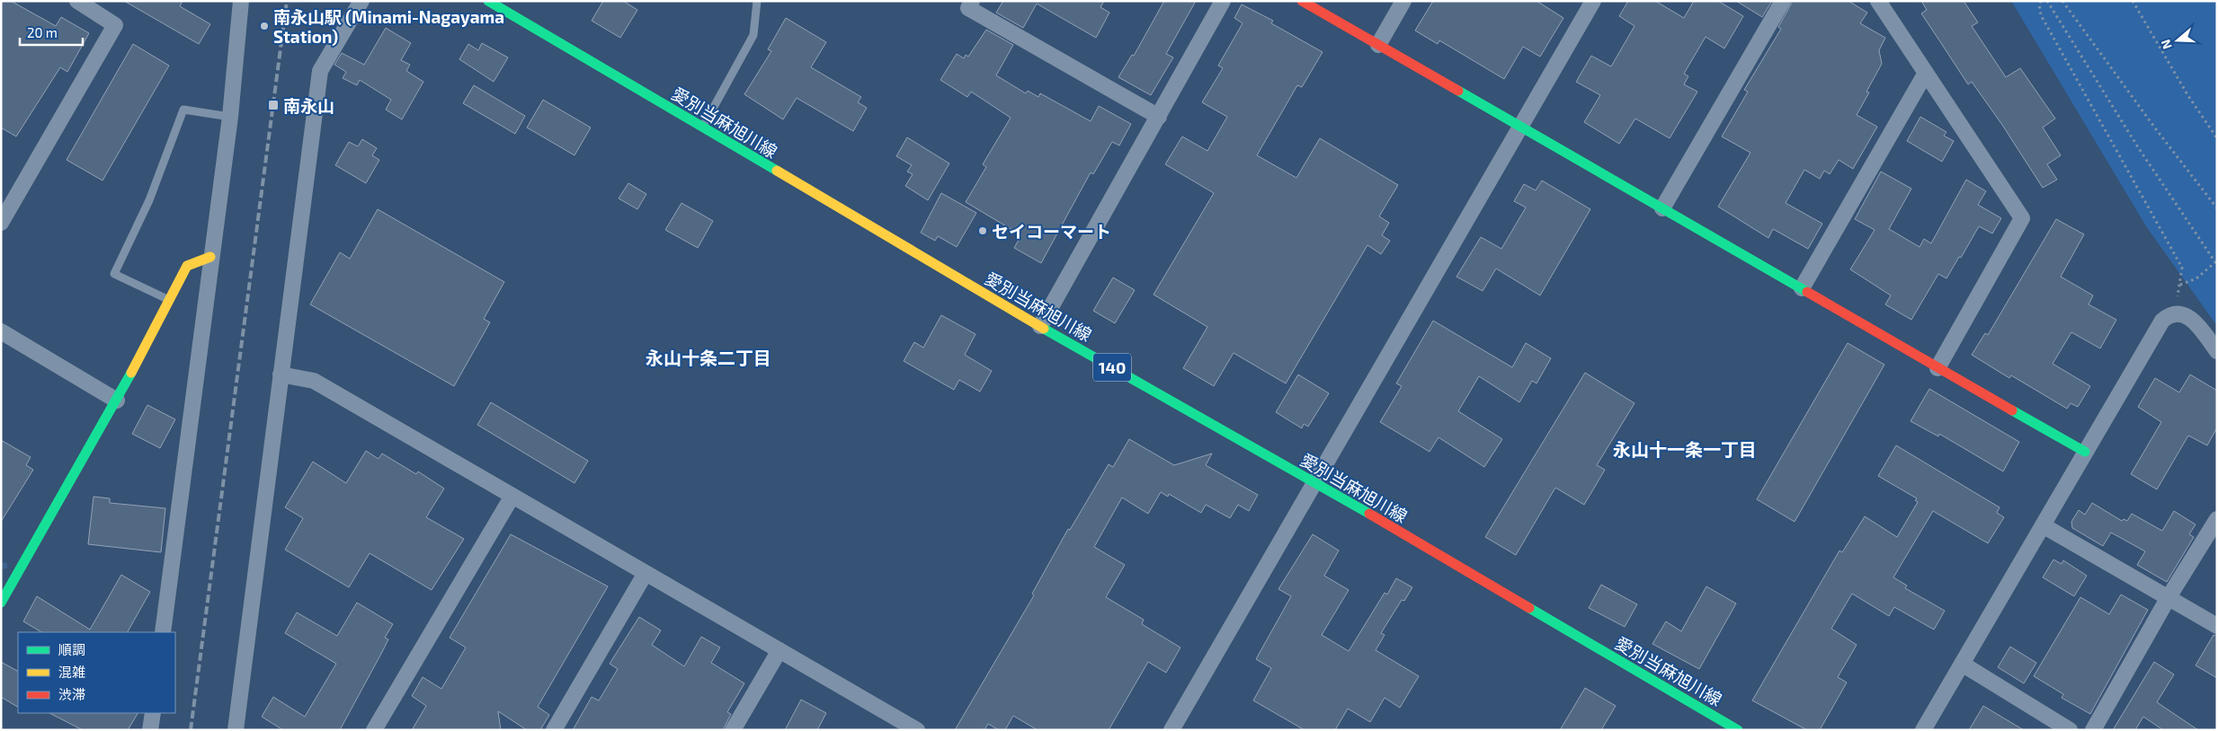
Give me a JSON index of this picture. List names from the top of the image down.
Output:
{
  "streets": {
    "main road": ["愛別当麻旭川線", "140"]
  },
  "districts": ["永山十条二丁目", "永山十一条一丁目"],
  "places": {
    "other": ["南永山駅 (Minami-Nagayama Station)", "セイコーマート"],
    "transit": ["南永山"]
  },
  "legend": ["順調", "混雑", "渋滞"],
  "scale_bar": "20 m",
  "north": "left"
}
